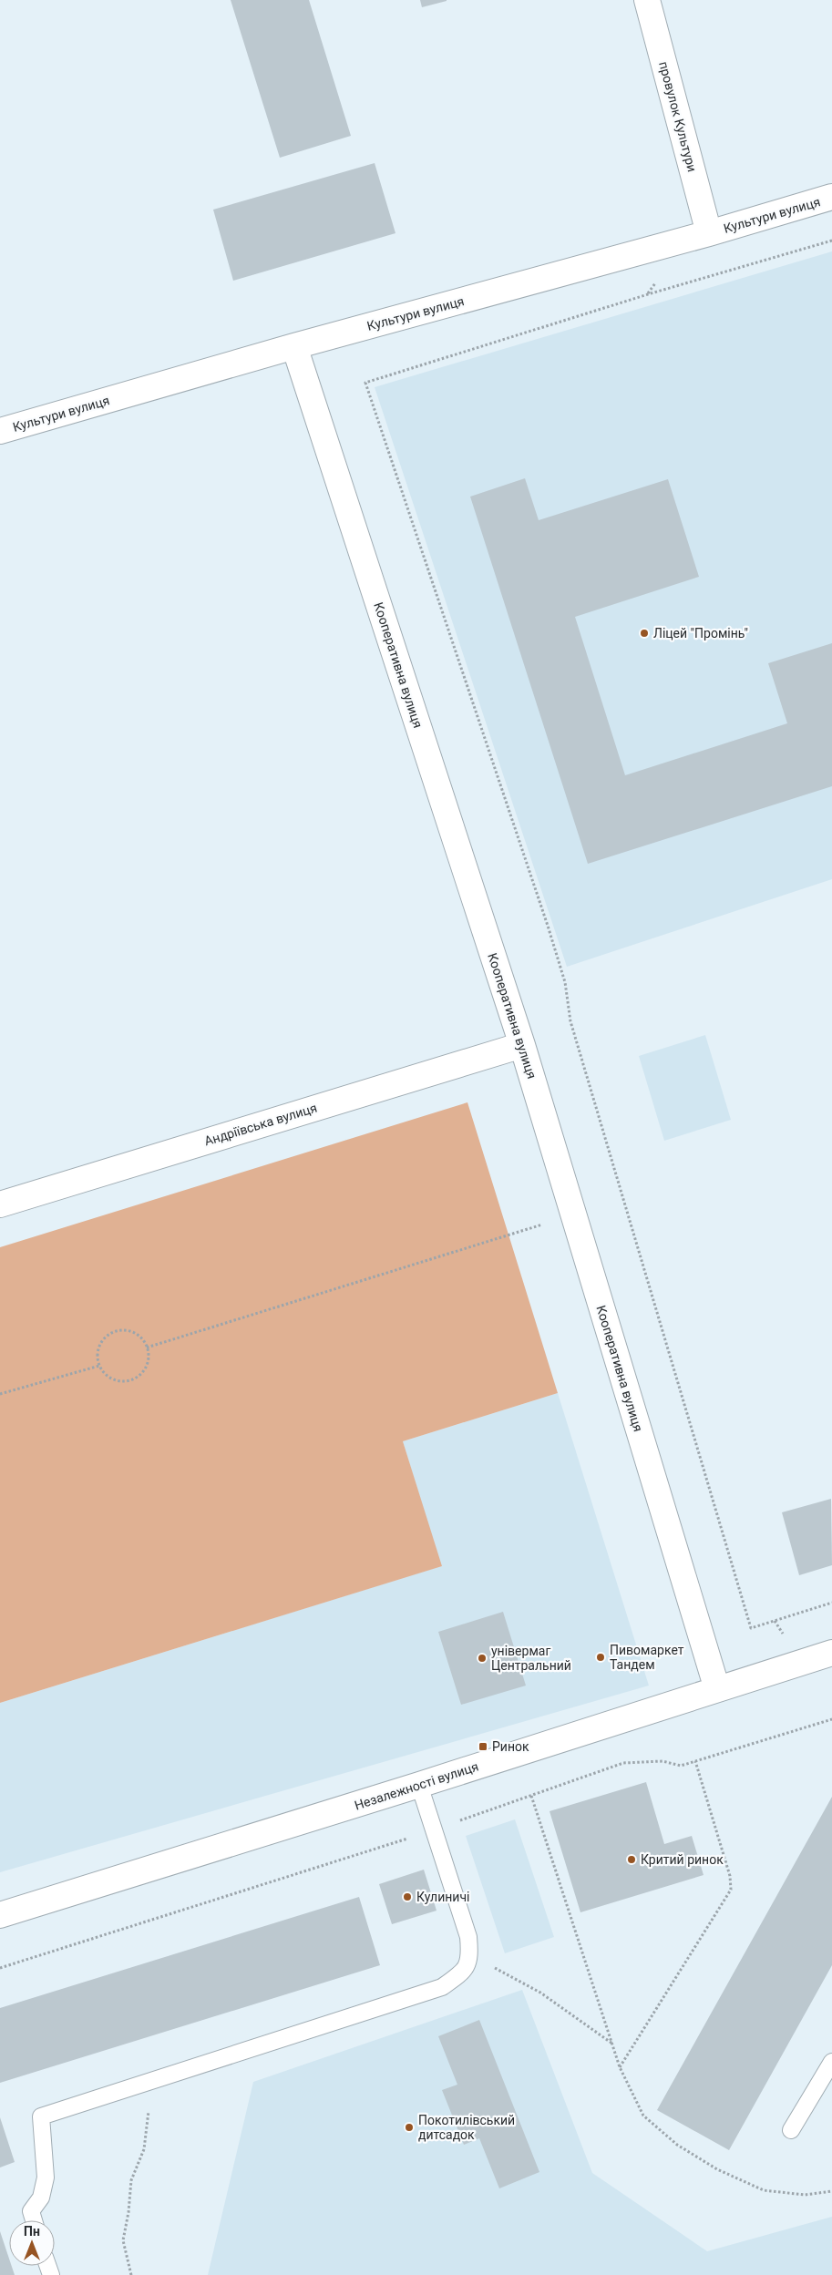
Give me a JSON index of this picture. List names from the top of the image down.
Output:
{
  "streets": {
    "street": [
      "провулок Культури",
      "Культури вулиця",
      "Кооперативна вулиця",
      "Андріївська вулиця",
      "Незалежності вулиця"
    ]
  },
  "crossings": [
    ["провулок Культури", "Культури вулиця"],
    ["Культури вулиця", "Кооперативна вулиця"],
    ["Кооперативна вулиця", "Андріївська вулиця"],
    ["Кооперативна вулиця", "Незалежності вулиця"]
  ],
  "places": {
    "other": [
      "Ліцей \"Промінь\"",
      "Пивомаркет Тандем",
      "універмаг Центральний",
      "Критий ринок",
      "Кулиничі",
      "Покотилівський дитсадок"
    ],
    "transit": ["Ринок"]
  },
  "north": "top"
}
